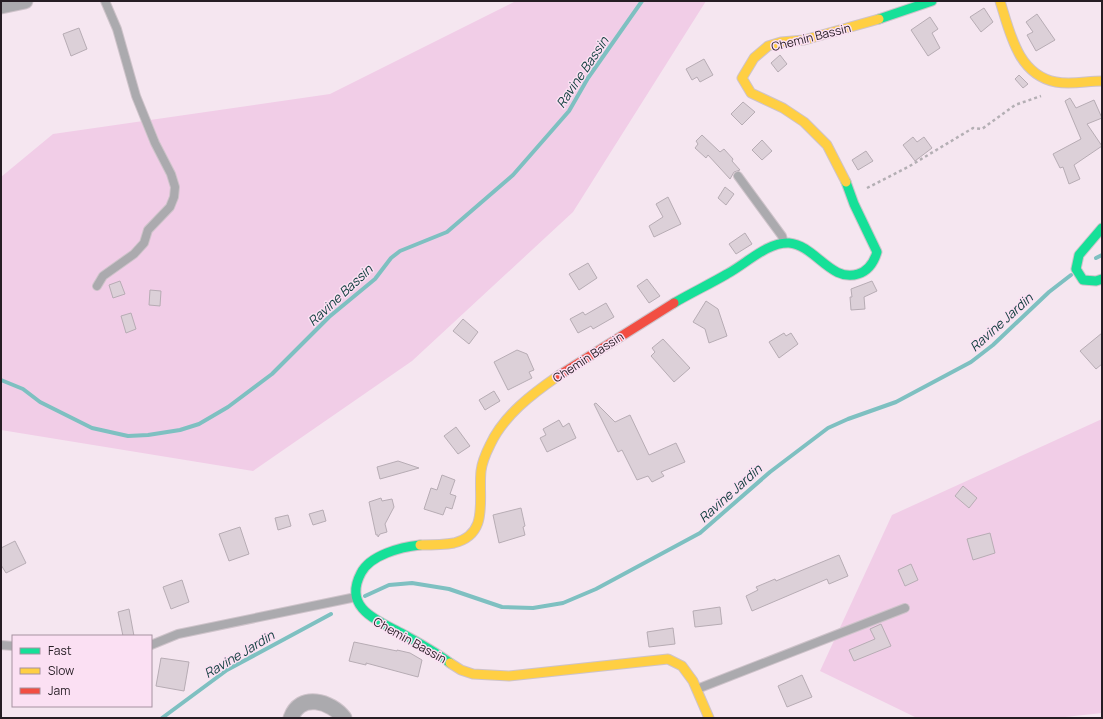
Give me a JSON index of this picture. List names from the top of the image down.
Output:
{
  "streets": {
    "street": ["Chemin Bassin"]
  },
  "water": ["Ravine Bassin", "Ravine Jardin"],
  "legend": ["Fast", "Slow", "Jam"]
}
